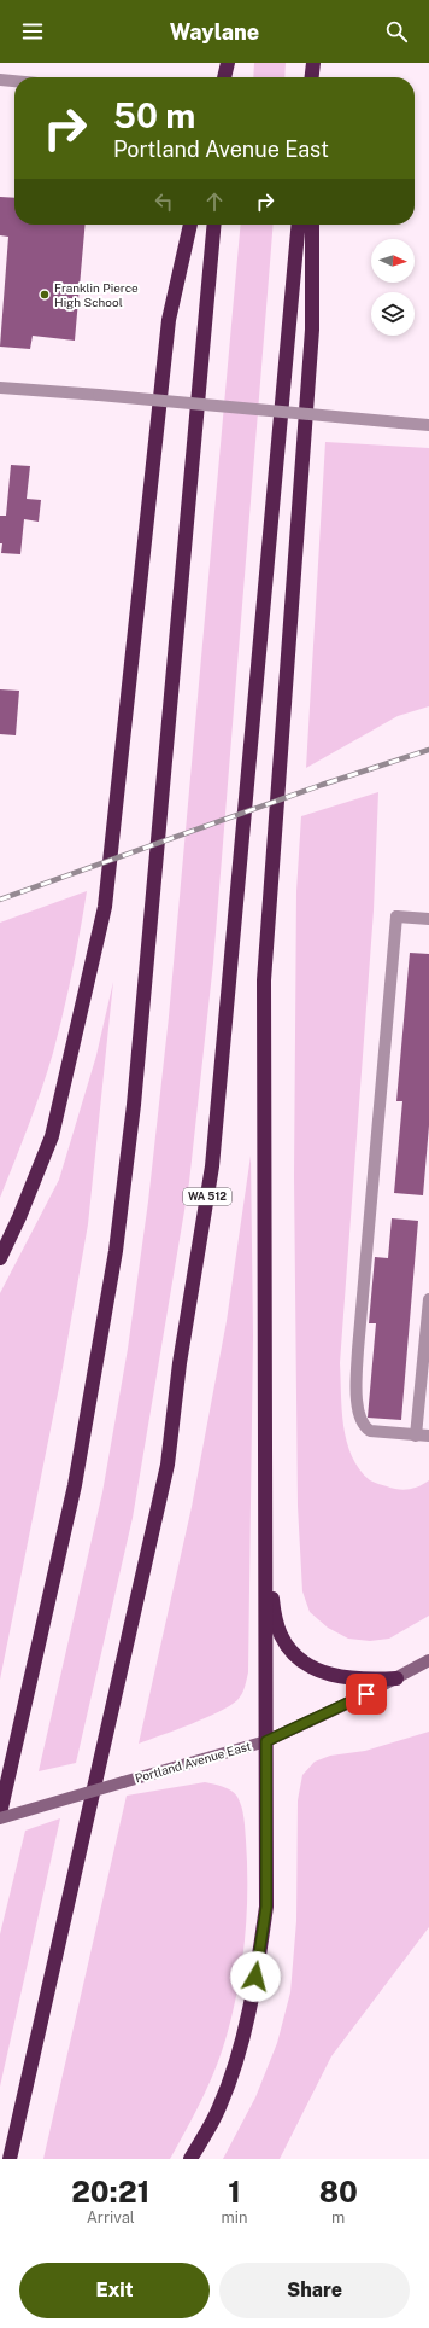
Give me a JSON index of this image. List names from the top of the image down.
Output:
{
  "streets": {
    "highway": ["WA 512"],
    "main road": ["Portland Avenue East"]
  },
  "places": ["Franklin Pierce High School"],
  "north": "right",
  "page": {
    "header": "Waylane",
    "turn": ["50 m", "Portland Avenue East"],
    "eta": [
      "20:21",
      "Arrival",
      "1",
      "min",
      "80",
      "m"
    ],
    "buttons": ["Exit", "Share"]
  }
}
